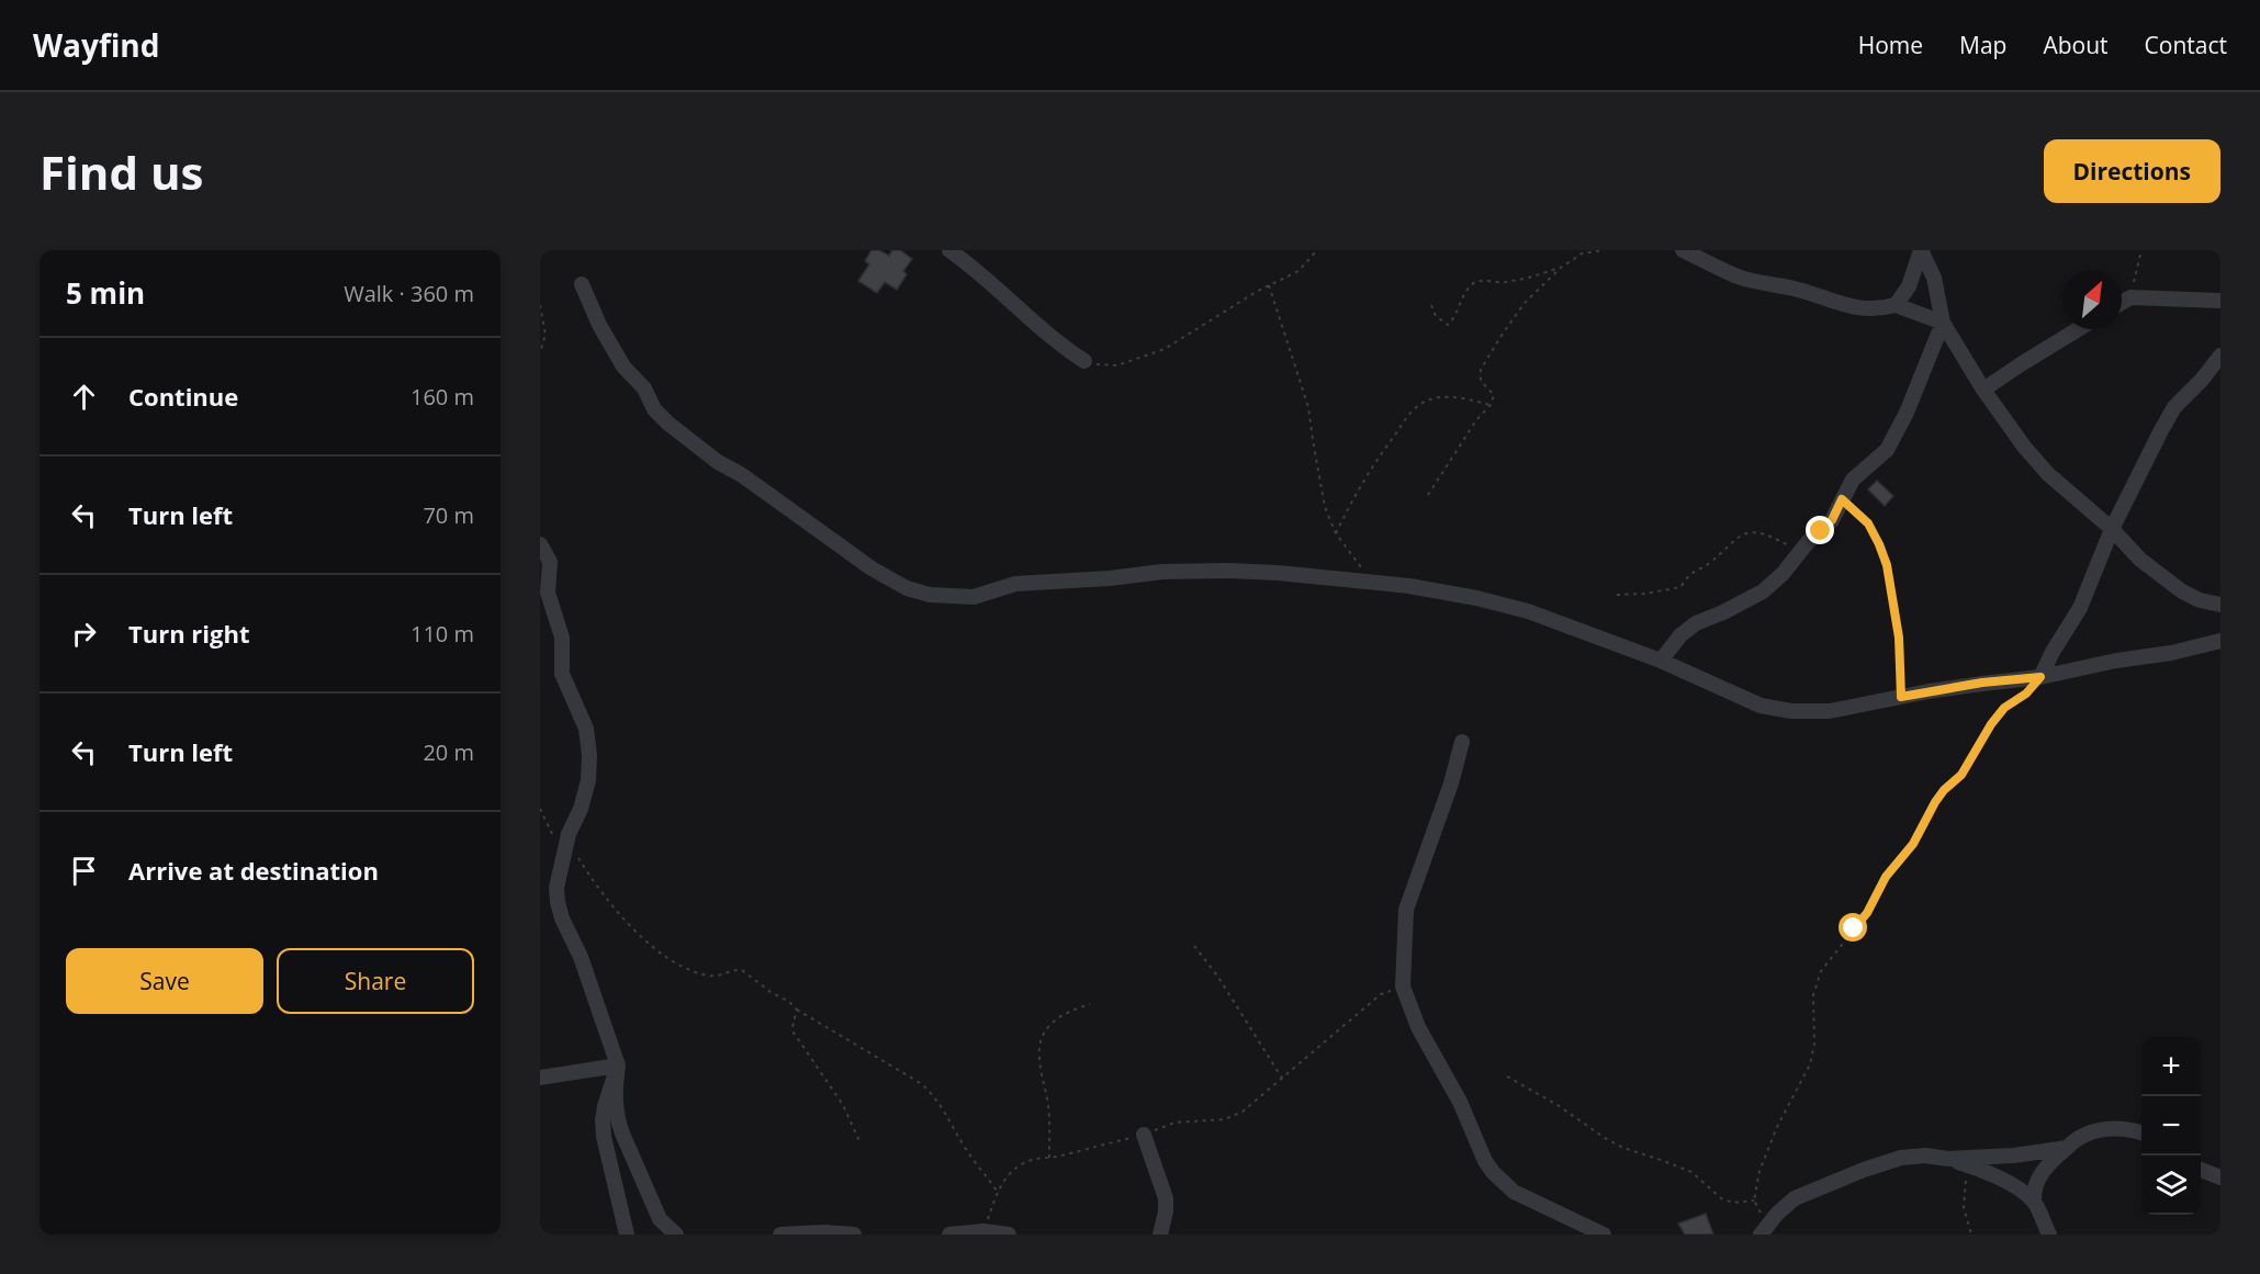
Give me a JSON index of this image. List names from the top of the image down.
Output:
{
  "north": "top right",
  "page": {
    "header": "Wayfind",
    "nav": [
      "Home",
      "Map",
      "About",
      "Contact"
    ],
    "buttons": [
      "Directions",
      ["Save", "Share"]
    ],
    "title": "Find us",
    "heading": ["5 min", "Walk · 360 m"],
    "list": [
      ["Continue", "160 m"],
      ["Turn left", "70 m"],
      ["Turn right", "110 m"],
      ["Turn left", "20 m"],
      "Arrive at destination"
    ],
    "map_buttons": ["+", "−"]
  }
}
